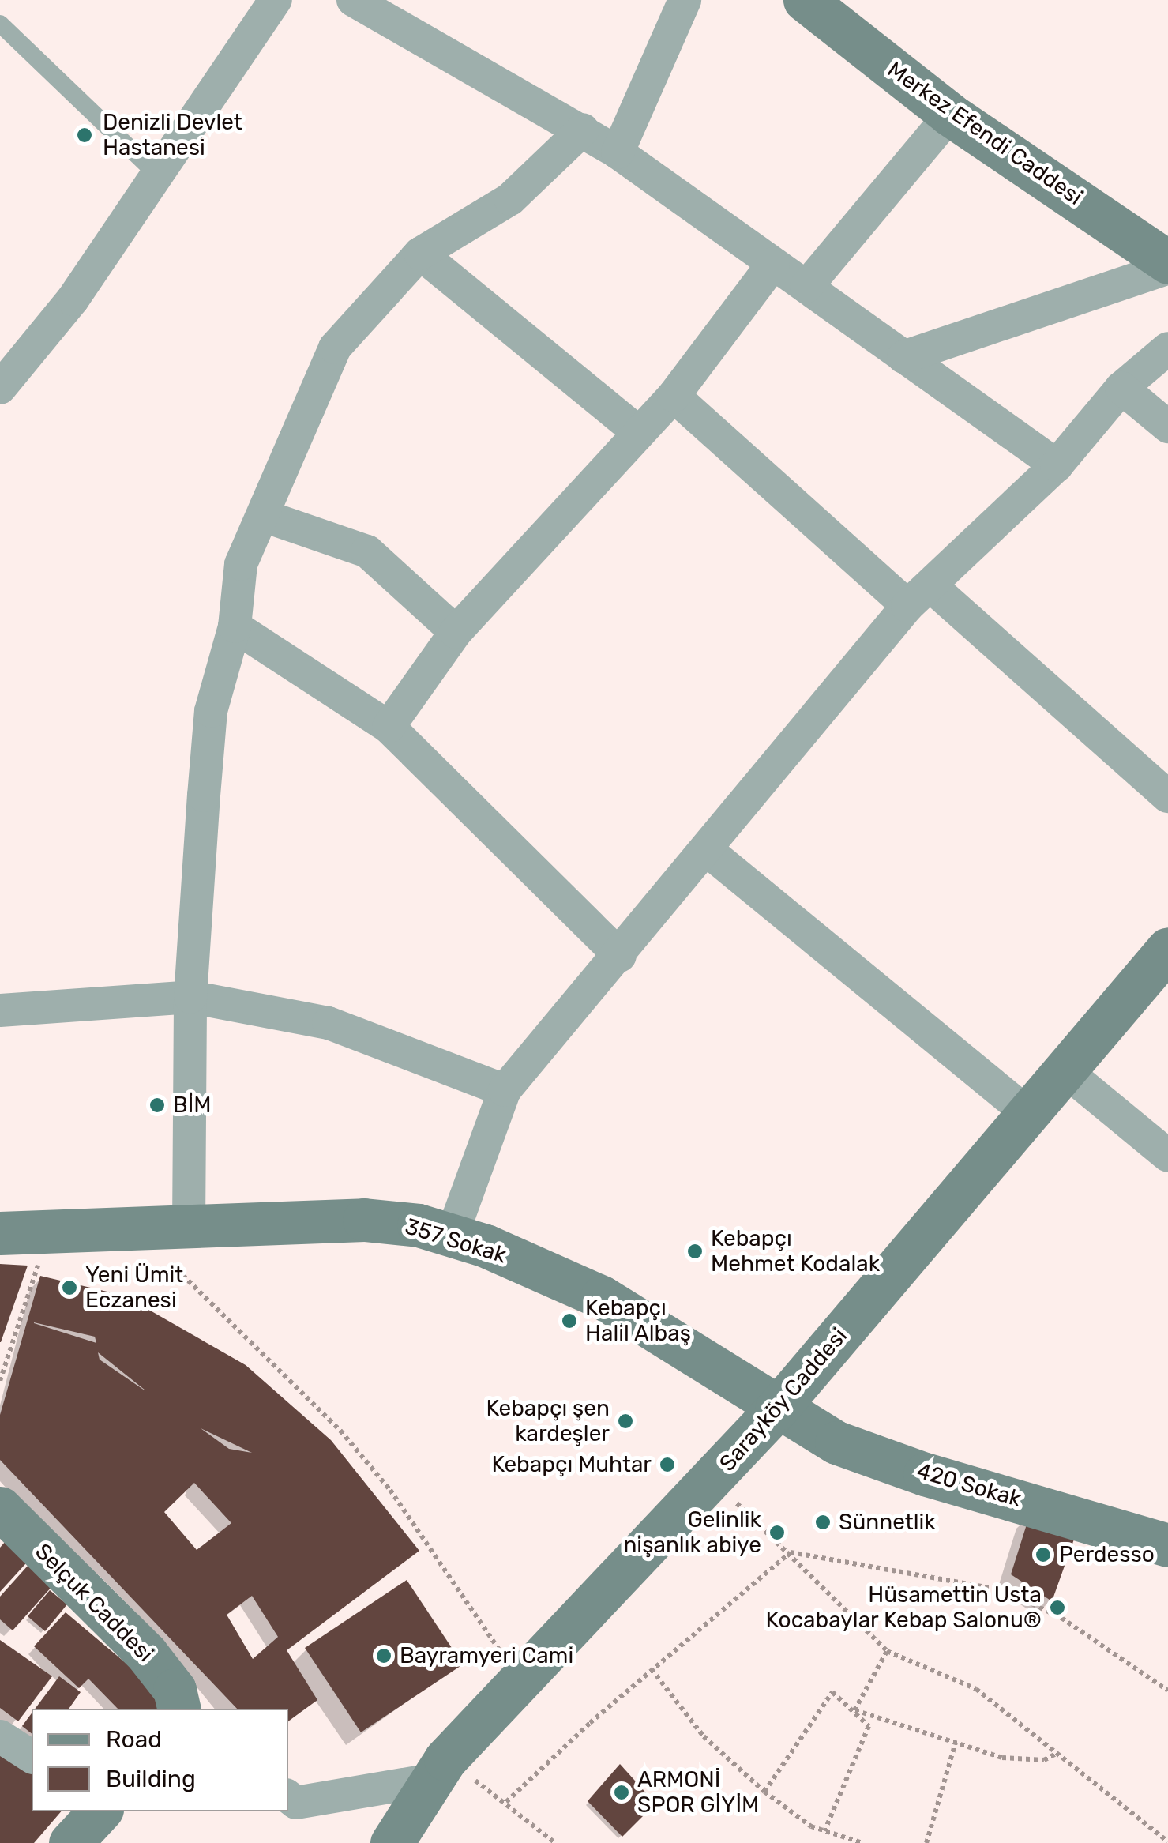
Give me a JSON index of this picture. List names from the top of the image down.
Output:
{
  "streets": {
    "street": [
      "Merkez Efendi Caddesi",
      "357 Sokak",
      "Sarayköy Caddesi",
      "420 Sokak",
      "Selçuk Caddesi"
    ]
  },
  "crossings": [
    ["357 Sokak", "Sarayköy Caddesi"],
    ["357 Sokak", "420 Sokak"],
    ["Sarayköy Caddesi", "420 Sokak"]
  ],
  "places": [
    "Denizli Devlet Hastanesi",
    "BİM",
    "Kebapçı Mehmet Kodalak",
    "Yeni Ümit Eczanesi",
    "Kebapçı Halil Albaş",
    "Kebapçı şen kardeşler",
    "Kebapçı Muhtar",
    "Sünnetlik",
    "Gelinlik nişanlık abiye",
    "Perdesso",
    "Hüsamettin Usta Kocabaylar Kebap Salonu®",
    "Bayramyeri Cami",
    "ARMONİ SPOR GİYİM"
  ],
  "legend": ["Road", "Building"]
}
